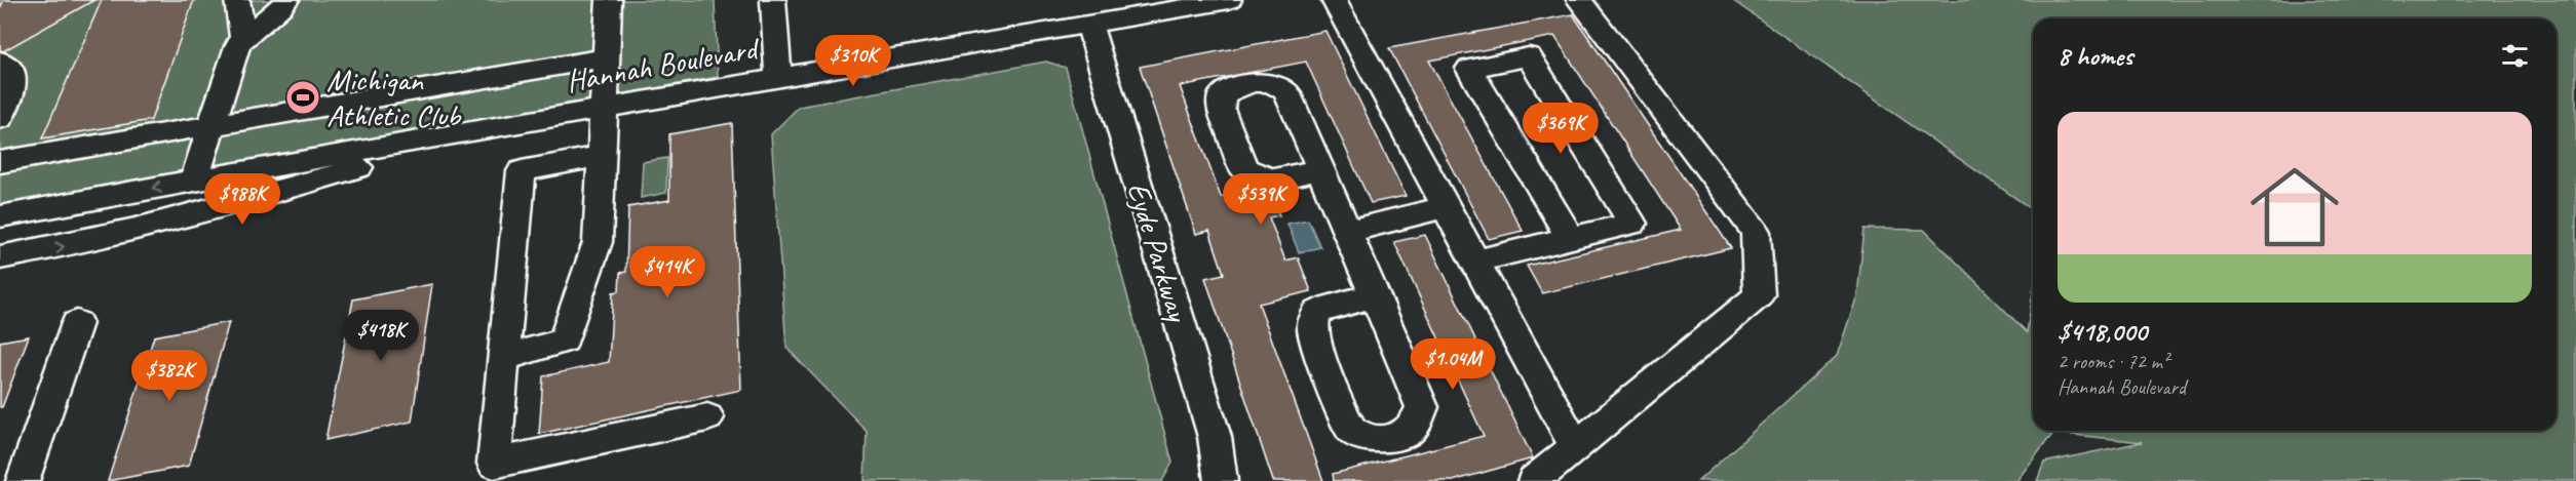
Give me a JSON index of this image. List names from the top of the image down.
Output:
{
  "streets": {
    "street": ["Hannah Boulevard", "Eyde Parkway"]
  },
  "crossings": [
    ["Hannah Boulevard", "Eyde Parkway"]
  ],
  "places": {
    "sports": ["Michigan Athletic Club"]
  },
  "page": {
    "heading": "8 homes",
    "price": [
      "$310K",
      "$369K",
      "$988K",
      "$539K",
      "$414K",
      "$418K",
      "$1.04M",
      "$382K"
    ],
    "list": [
      {
        "name": "$418,000",
        "note": "2 rooms · 72 m² · Hannah Boulevard"
      }
    ]
  }
}
